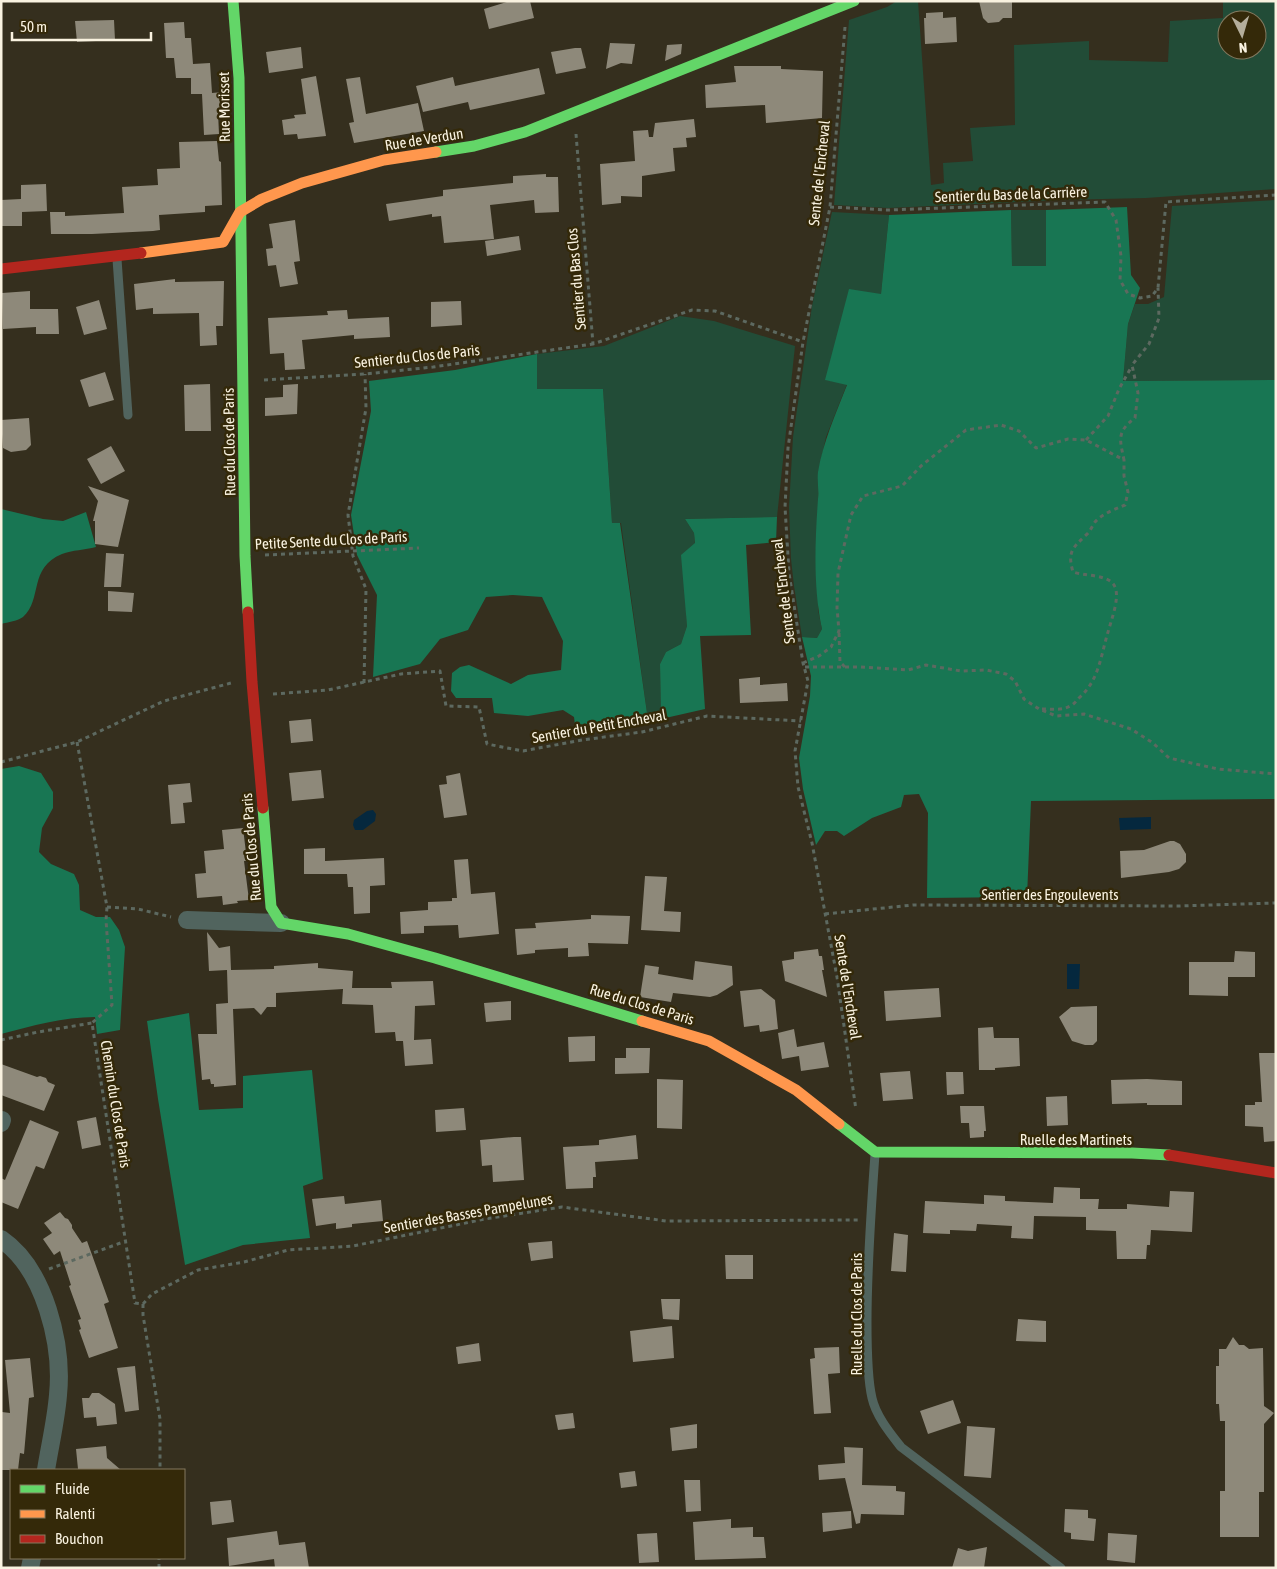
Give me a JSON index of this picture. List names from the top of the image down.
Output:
{
  "streets": {
    "street": [
      "Rue Morisset",
      "Rue de Verdun",
      "Rue du Clos de Paris",
      "Ruelle des Martinets"
    ],
    "lane": ["Ruelle du Clos de Paris"],
    "path": [
      "Sente de l'Encheval",
      "Sentier du Bas de la Carrière",
      "Sentier du Bas Clos",
      "Sentier du Clos de Paris",
      "Petite Sente du Clos de Paris",
      "Sentier du Petit Encheval",
      "Sentier des Engoulevents",
      "Chemin du Clos de Paris",
      "Sentier des Basses Pampelunes"
    ]
  },
  "crossings": [
    ["Rue Morisset", "Rue de Verdun"],
    ["Rue Morisset", "Rue du Clos de Paris"],
    ["Rue de Verdun", "Sente de l'Encheval"],
    ["Rue de Verdun", "Sentier du Bas Clos"],
    ["Rue de Verdun", "Rue du Clos de Paris"],
    ["Sente de l'Encheval", "Sentier du Bas de la Carrière"],
    ["Sente de l'Encheval", "Sentier du Bas Clos"],
    ["Sente de l'Encheval", "Rue du Clos de Paris"],
    ["Sente de l'Encheval", "Sentier du Petit Encheval"],
    ["Sente de l'Encheval", "Sentier des Engoulevents"],
    ["Sentier du Bas Clos", "Sentier du Clos de Paris"],
    ["Sentier du Clos de Paris", "Rue du Clos de Paris"],
    ["Rue du Clos de Paris", "Petite Sente du Clos de Paris"],
    ["Rue du Clos de Paris", "Sentier du Petit Encheval"],
    ["Rue du Clos de Paris", "Ruelle des Martinets"],
    ["Rue du Clos de Paris", "Ruelle du Clos de Paris"],
    ["Chemin du Clos de Paris", "Sentier des Basses Pampelunes"],
    ["Ruelle des Martinets", "Ruelle du Clos de Paris"],
    ["Sentier des Basses Pampelunes", "Ruelle du Clos de Paris"]
  ],
  "legend": ["Fluide", "Ralenti", "Bouchon"],
  "scale_bar": "50 m",
  "north": "bottom"
}
